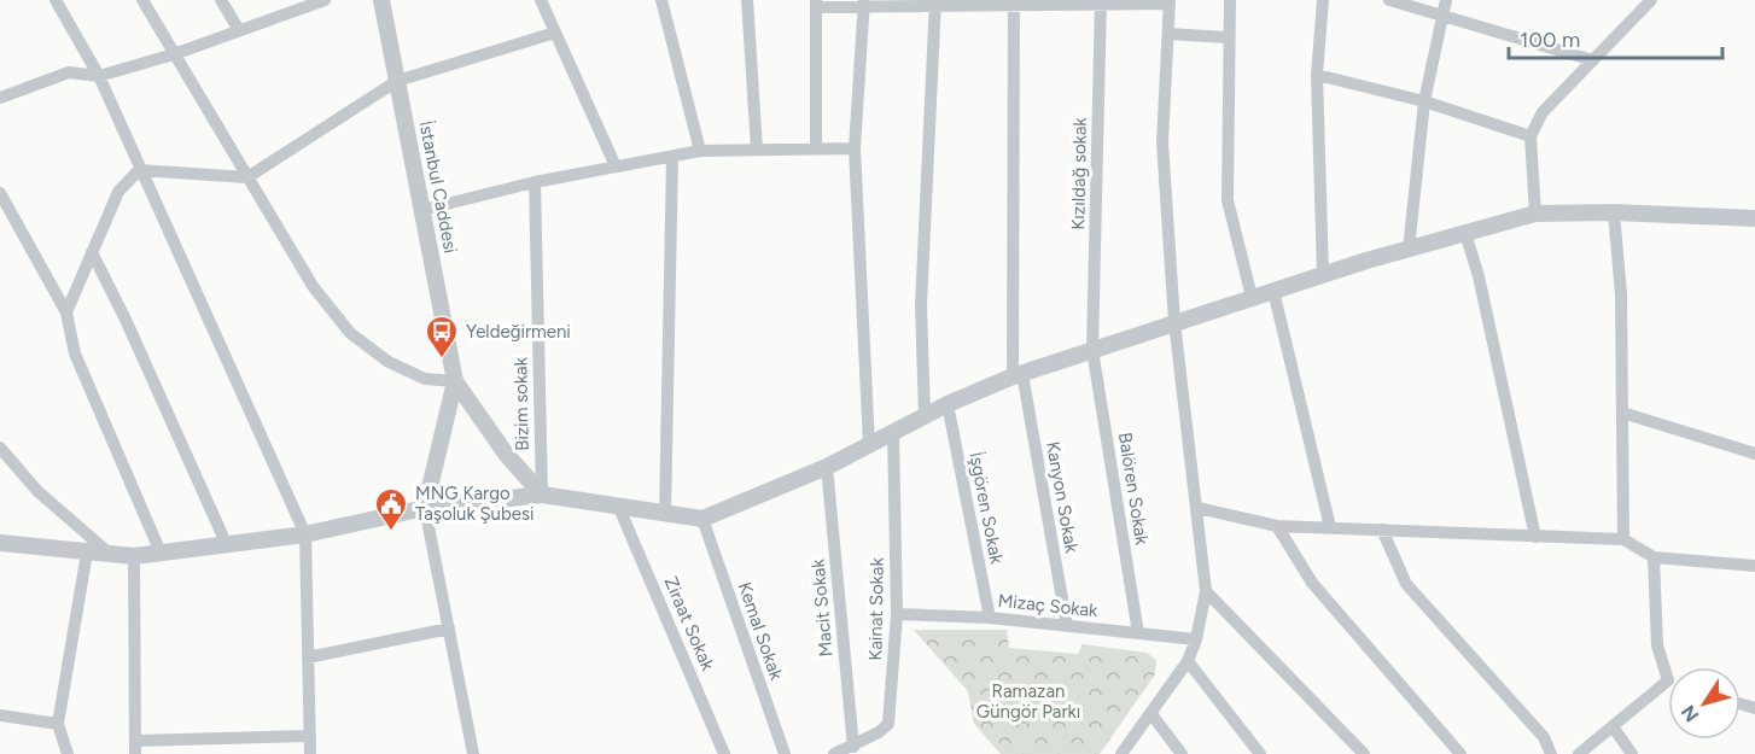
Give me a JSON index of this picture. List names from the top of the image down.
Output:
{
  "streets": {
    "street": [
      "Kızıldağ sokak",
      "İstanbul Caddesi",
      "Bizim sokak",
      "Balören Sokak",
      "Kanyon Sokak",
      "İşgören Sokak",
      "Mizaç Sokak",
      "Macit Sokak",
      "Kainat Sokak",
      "Ziraat Sokak",
      "Kemal Sokak"
    ]
  },
  "crossings": [
    ["Kızıldağ sokak", "Balören Sokak"],
    ["Balören Sokak", "Mizaç Sokak"],
    ["Kanyon Sokak", "Mizaç Sokak"],
    ["İşgören Sokak", "Mizaç Sokak"],
    ["Mizaç Sokak", "Kainat Sokak"],
    ["Macit Sokak", "Kainat Sokak"]
  ],
  "parks": ["Ramazan Güngör Parkı"],
  "places": {
    "bus stop": ["Yeldeğirmeni"],
    "public building": ["MNG Kargo Taşoluk Şubesi"]
  },
  "scale_bar": "100 m",
  "north": "bottom left"
}
